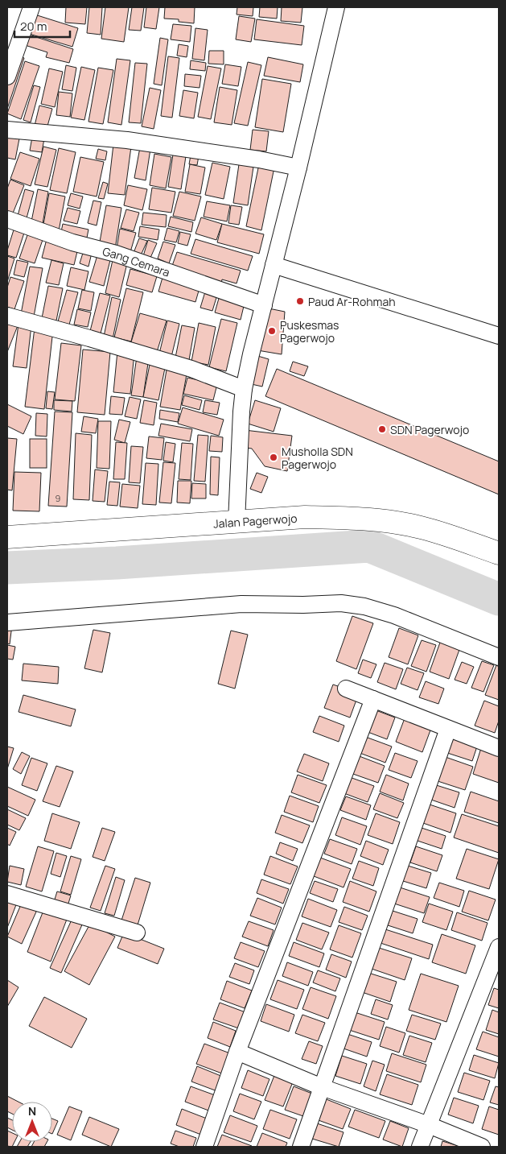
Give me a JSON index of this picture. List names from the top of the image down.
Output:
{
  "streets": {
    "main road": ["Jalan Pagerwojo"],
    "street": ["Gang Cemara"]
  },
  "places": [
    "Paud Ar-Rohmah",
    "Puskesmas Pagerwojo",
    "SDN Pagerwojo",
    "Musholla SDN Pagerwojo"
  ],
  "house_numbers": ["9"],
  "scale_bar": "20 m",
  "north": "top"
}
